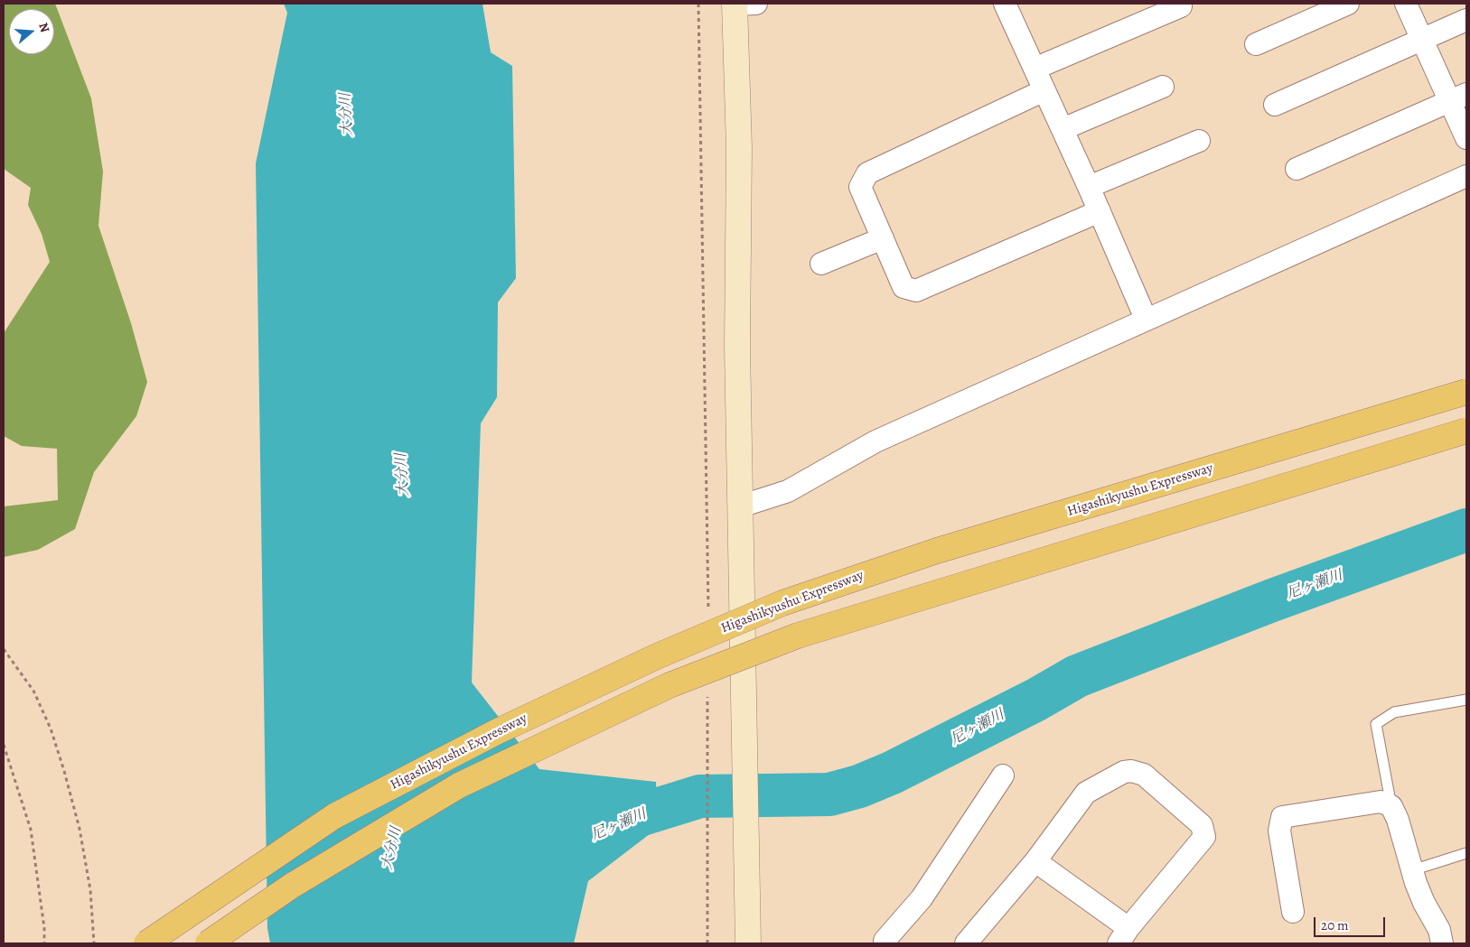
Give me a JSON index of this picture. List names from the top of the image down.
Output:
{
  "streets": {
    "highway": ["Higashikyushu Expressway"]
  },
  "water": ["大分川", "尼ヶ瀬川"],
  "scale_bar": "20 m",
  "north": "right"
}
